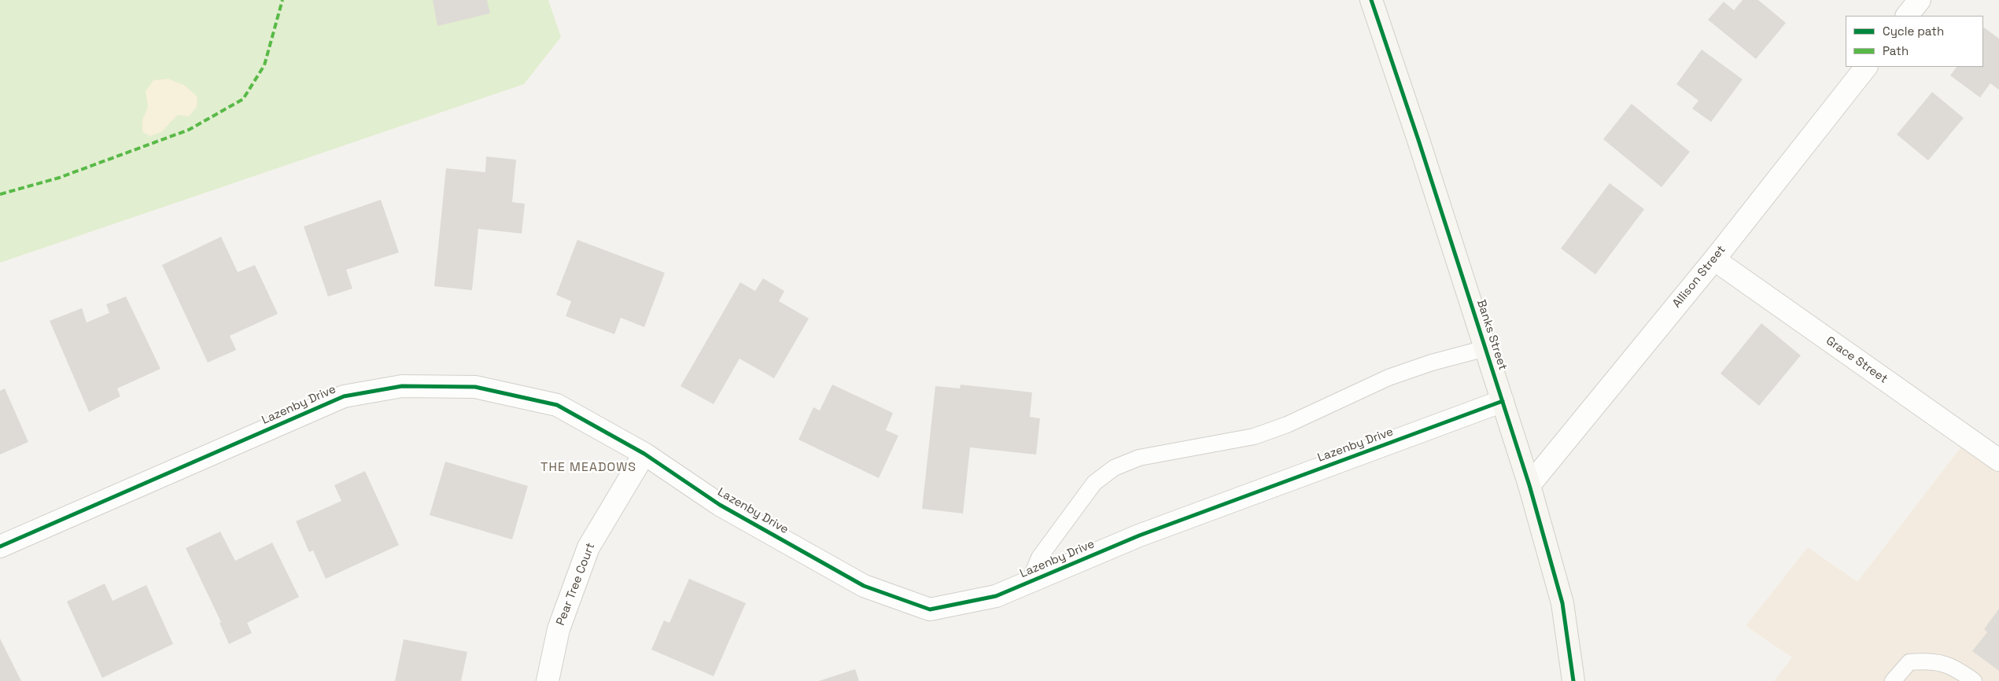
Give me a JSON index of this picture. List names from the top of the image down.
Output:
{
  "streets": {
    "street": [
      "Allison Street",
      "Banks Street",
      "Grace Street",
      "Lazenby Drive",
      "Pear Tree Court"
    ]
  },
  "crossings": [
    ["Allison Street", "Banks Street"],
    ["Allison Street", "Grace Street"],
    ["Banks Street", "Lazenby Drive"],
    ["Lazenby Drive", "Pear Tree Court"]
  ],
  "districts": ["THE MEADOWS"],
  "legend": ["Cycle path", "Path"]
}
